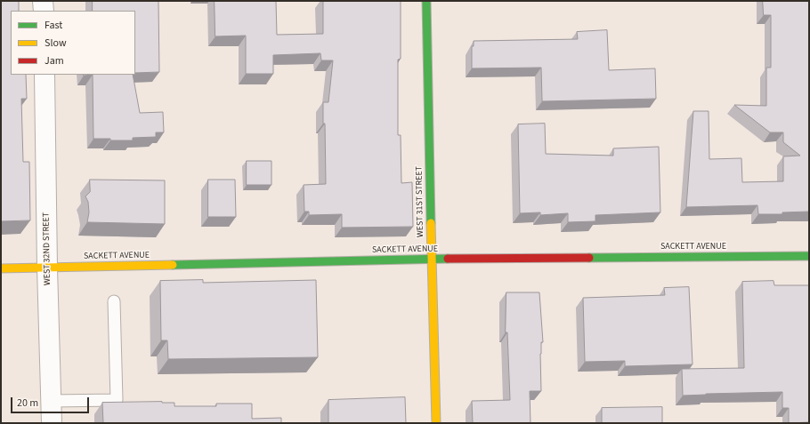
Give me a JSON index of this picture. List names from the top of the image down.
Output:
{
  "streets": {
    "street": ["WEST 31ST STREET", "SACKETT AVENUE", "WEST 32ND STREET"]
  },
  "crossings": [
    ["WEST 31ST STREET", "SACKETT AVENUE"],
    ["SACKETT AVENUE", "WEST 32ND STREET"]
  ],
  "legend": ["Fast", "Slow", "Jam"],
  "scale_bar": "20 m"
}
